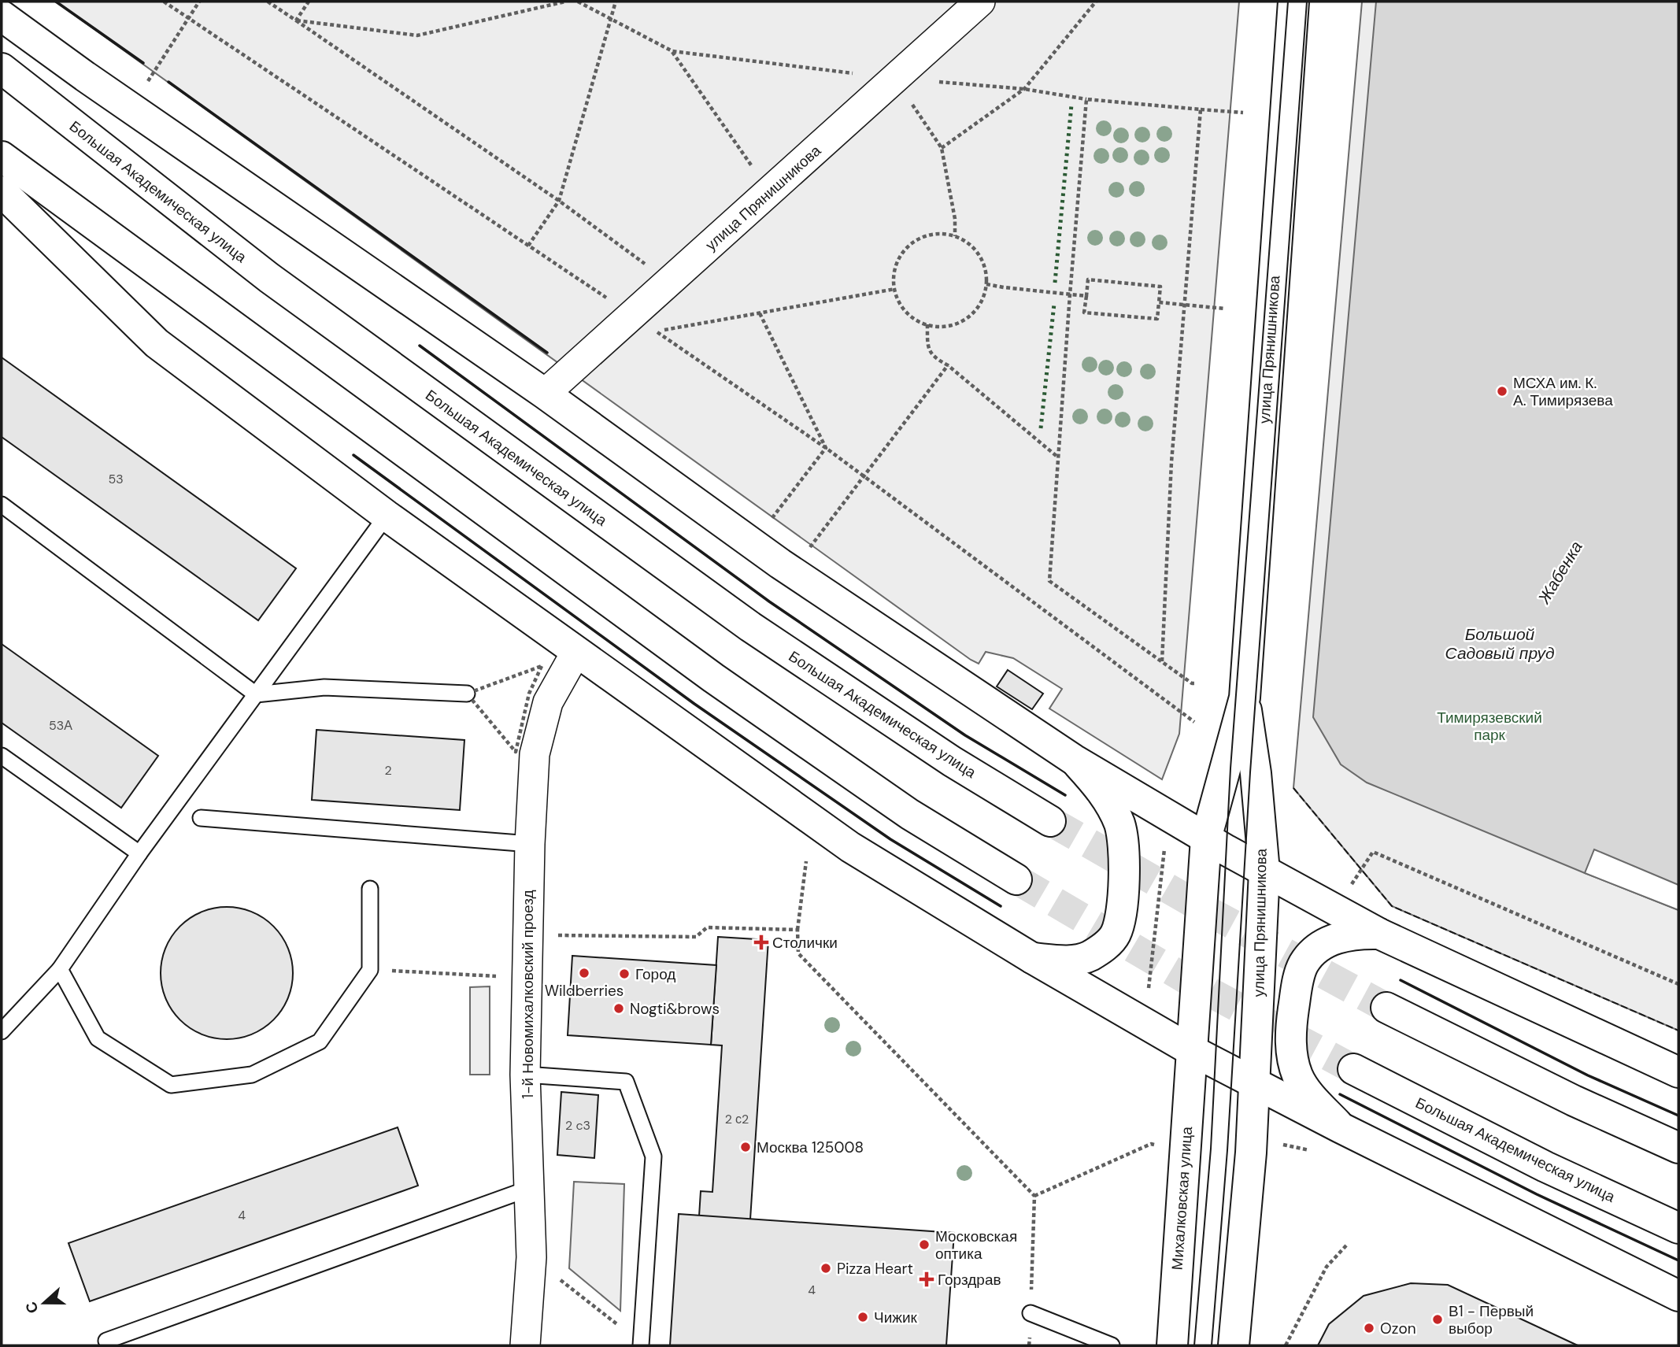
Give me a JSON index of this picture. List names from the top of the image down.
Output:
{
  "streets": {
    "main road": ["Большая Академическая улица", "улица Прянишникова", "Михалковская улица"],
    "street": ["1-й Новомихалковский проезд"]
  },
  "crossings": [
    ["улица Прянишникова", "Михалковская улица"]
  ],
  "water": ["Жабенка", "Большой Садовый пруд"],
  "parks": ["Тимирязевский парк"],
  "places": {
    "other": [
      "МСХА им. К. А. Тимирязева",
      "Wildberries",
      "Город",
      "Nogti&brows",
      "Москва 125008",
      "Московская оптика",
      "Pizza Heart",
      "Чижик",
      "В1 - Первый выбор",
      "Ozon"
    ],
    "health": ["Столички", "Горздрав"]
  },
  "house_numbers": [
    "53",
    "53А",
    "2",
    "2 с2",
    "2 c3",
    "4",
    "4"
  ],
  "north": "left"
}
